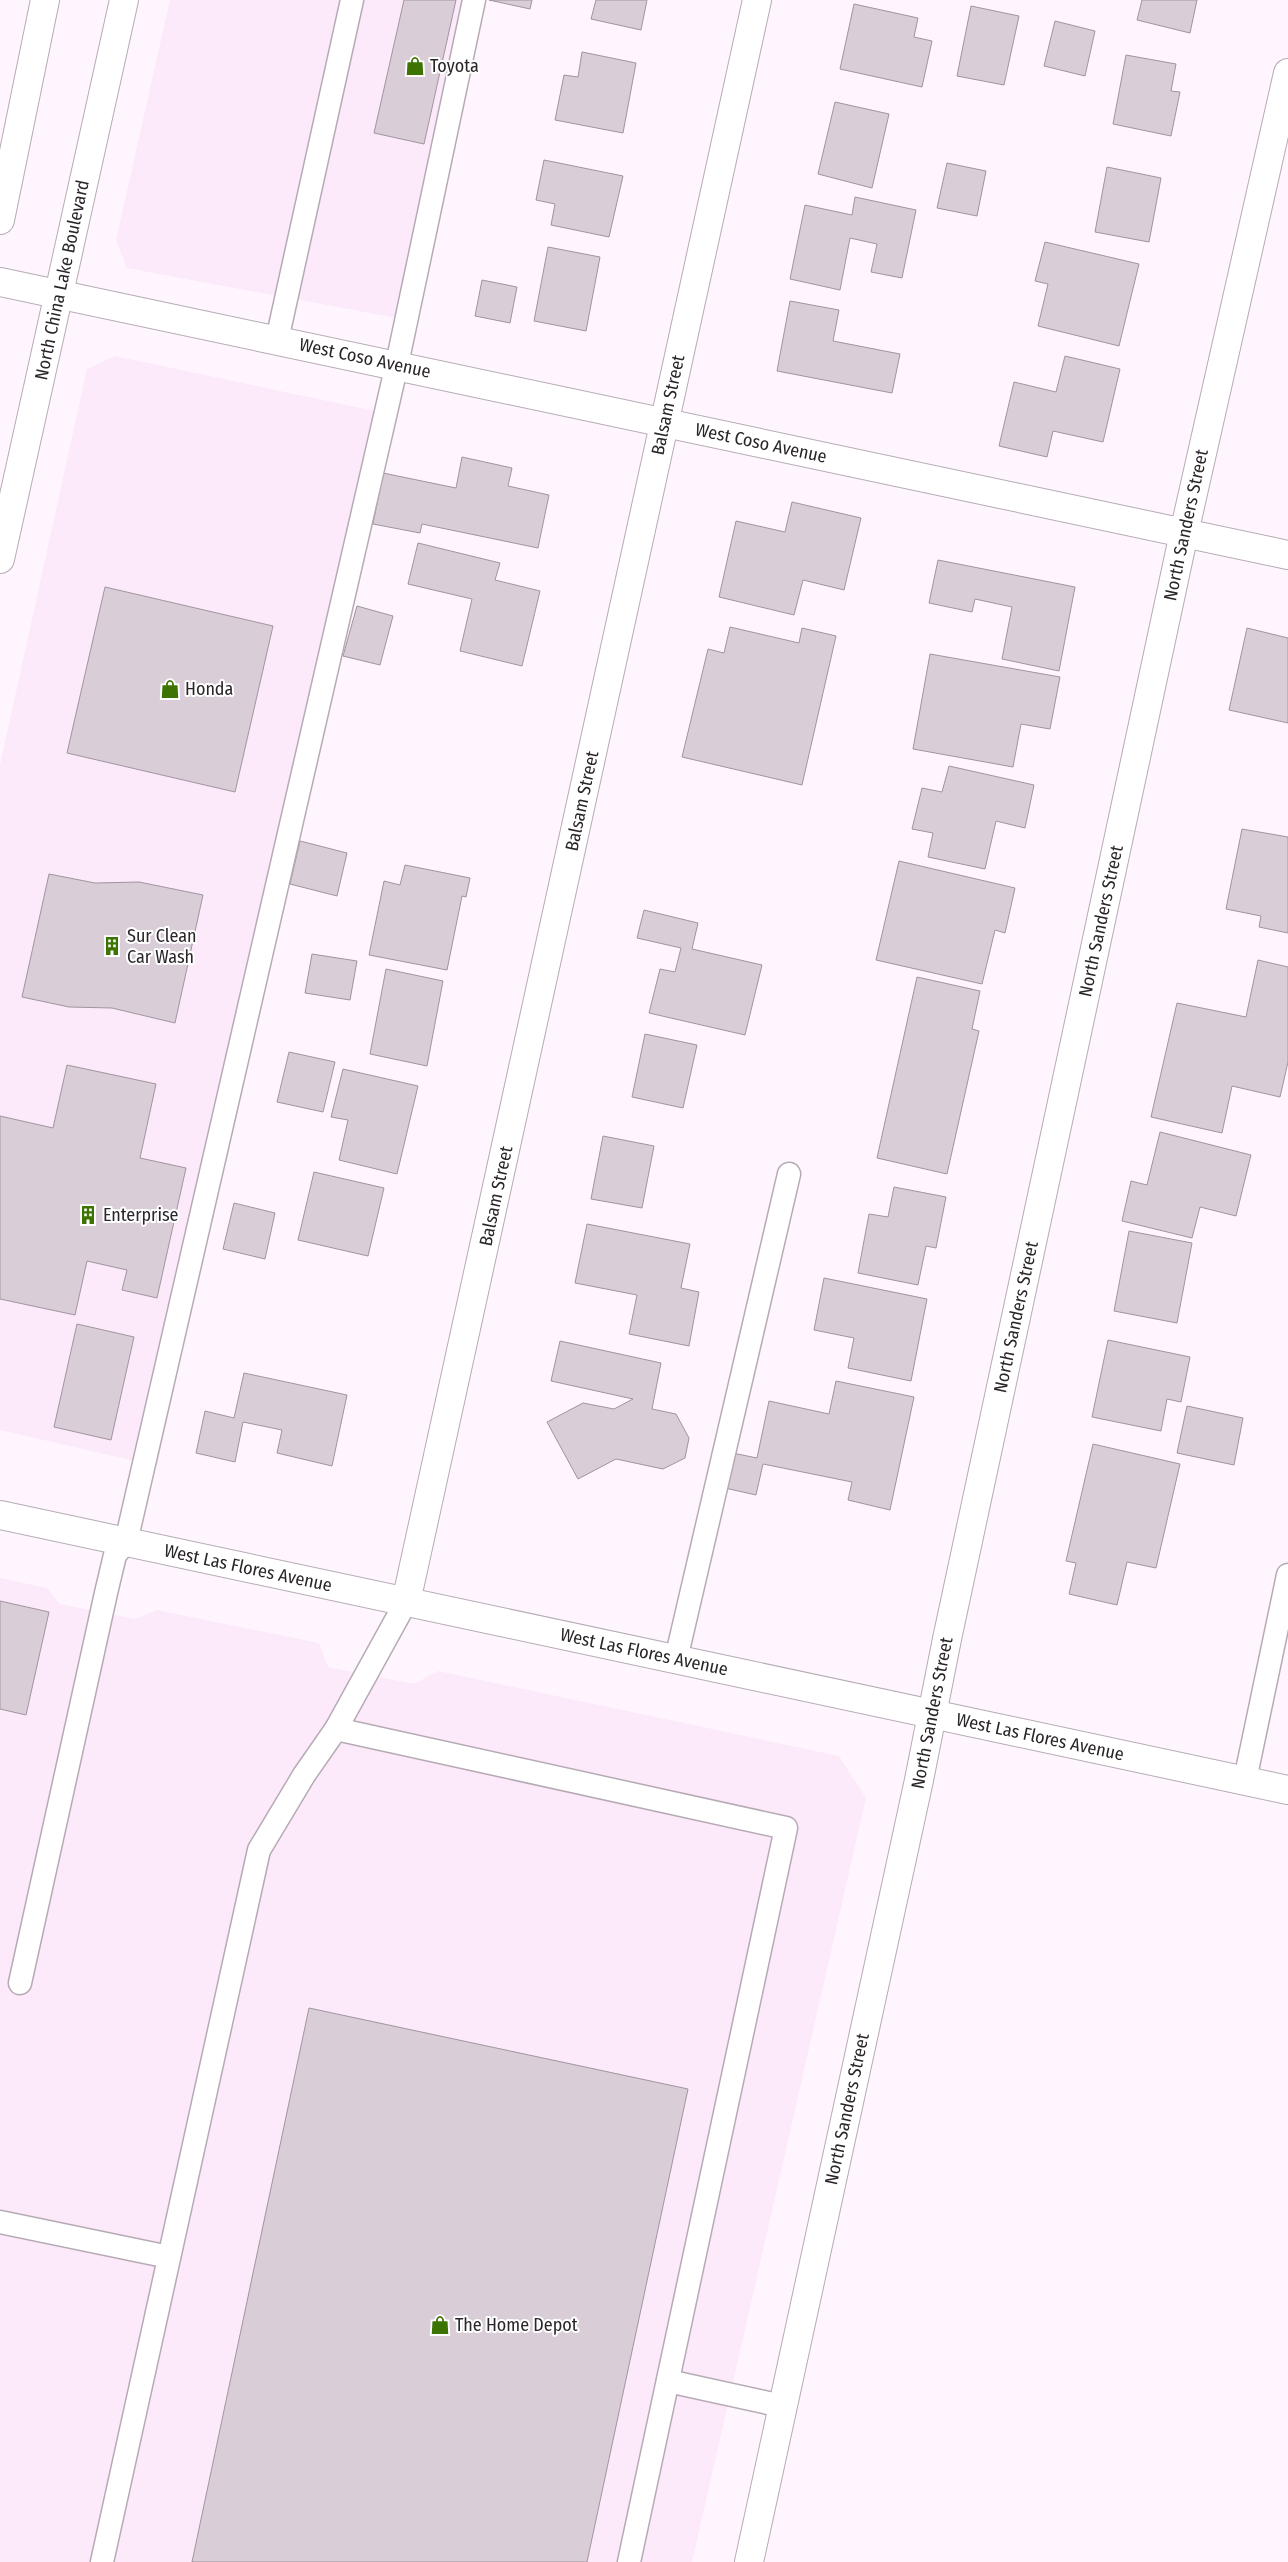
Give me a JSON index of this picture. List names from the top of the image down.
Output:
{
  "streets": {
    "street": [
      "North China Lake Boulevard",
      "West Coso Avenue",
      "Balsam Street",
      "North Sanders Street",
      "West Las Flores Avenue"
    ]
  },
  "crossings": [
    ["North China Lake Boulevard", "West Coso Avenue"],
    ["West Coso Avenue", "Balsam Street"],
    ["West Coso Avenue", "North Sanders Street"],
    ["Balsam Street", "West Las Flores Avenue"],
    ["North Sanders Street", "West Las Flores Avenue"]
  ],
  "places": {
    "shop": ["Toyota", "Honda", "The Home Depot"],
    "building": ["Sur Clean Car Wash", "Enterprise"]
  }
}
